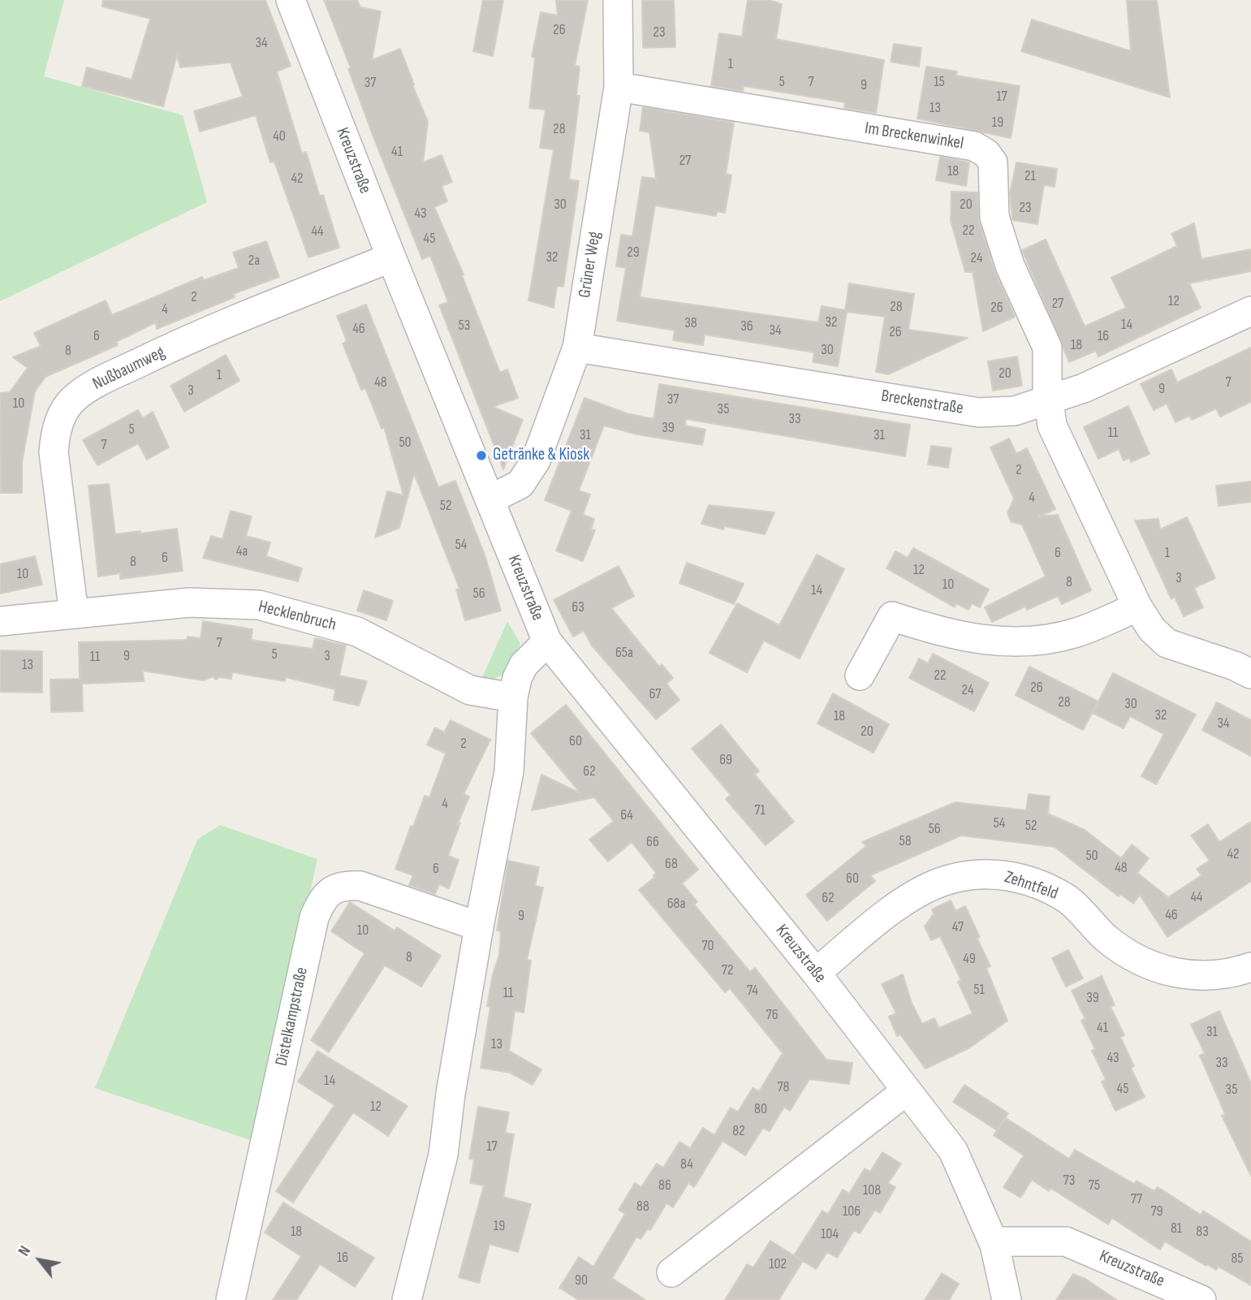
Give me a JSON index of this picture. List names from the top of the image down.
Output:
{
  "streets": {
    "street": [
      "Im Breckenwinkel",
      "Kreuzstraße",
      "Grüner Weg",
      "Nußbaumweg",
      "Breckenstraße",
      "Hecklenbruch",
      "Zehntfeld",
      "Distelkampstraße"
    ]
  },
  "crossings": [
    ["Im Breckenwinkel", "Grüner Weg"],
    ["Im Breckenwinkel", "Breckenstraße"],
    ["Kreuzstraße", "Grüner Weg"],
    ["Kreuzstraße", "Nußbaumweg"],
    ["Kreuzstraße", "Zehntfeld"],
    ["Grüner Weg", "Breckenstraße"],
    ["Nußbaumweg", "Hecklenbruch"]
  ],
  "places": ["Getränke & Kiosk"],
  "house_numbers": [
    "26",
    "23",
    "34",
    "1",
    "5",
    "7",
    "15",
    "37",
    "9",
    "17",
    "13",
    "19",
    "28",
    "40",
    "41",
    "27",
    "18",
    "21",
    "42",
    "30",
    "20",
    "23",
    "43",
    "22",
    "44",
    "45",
    "29",
    "32",
    "24",
    "2a",
    "2",
    "12",
    "27",
    "28",
    "26",
    "4",
    "32",
    "38",
    "14",
    "53",
    "36",
    "46",
    "34",
    "26",
    "6",
    "16",
    "18",
    "30",
    "8",
    "20",
    "1",
    "48",
    "7",
    "9",
    "3",
    "37",
    "10",
    "35",
    "33",
    "39",
    "5",
    "11",
    "31",
    "31",
    "50",
    "7",
    "2",
    "4",
    "52",
    "54",
    "4a",
    "6",
    "1",
    "6",
    "8",
    "12",
    "10",
    "3",
    "8",
    "10",
    "14",
    "56",
    "63",
    "7",
    "65a",
    "5",
    "9",
    "3",
    "11",
    "13",
    "22",
    "26",
    "24",
    "67",
    "28",
    "30",
    "32",
    "18",
    "34",
    "20",
    "60",
    "2",
    "69",
    "62",
    "4",
    "71",
    "64",
    "54",
    "52",
    "56",
    "58",
    "66",
    "42",
    "50",
    "68",
    "48",
    "6",
    "60",
    "44",
    "62",
    "68a",
    "46",
    "9",
    "47",
    "10",
    "70",
    "8",
    "49",
    "72",
    "51",
    "74",
    "11",
    "39",
    "76",
    "41",
    "31",
    "13",
    "43",
    "33",
    "14",
    "78",
    "45",
    "35",
    "12",
    "80",
    "82",
    "17",
    "84",
    "73",
    "86",
    "75",
    "108",
    "77",
    "88",
    "106",
    "79",
    "19",
    "81",
    "18",
    "83",
    "104",
    "16",
    "85",
    "102",
    "90"
  ],
  "north": "top left"
}
